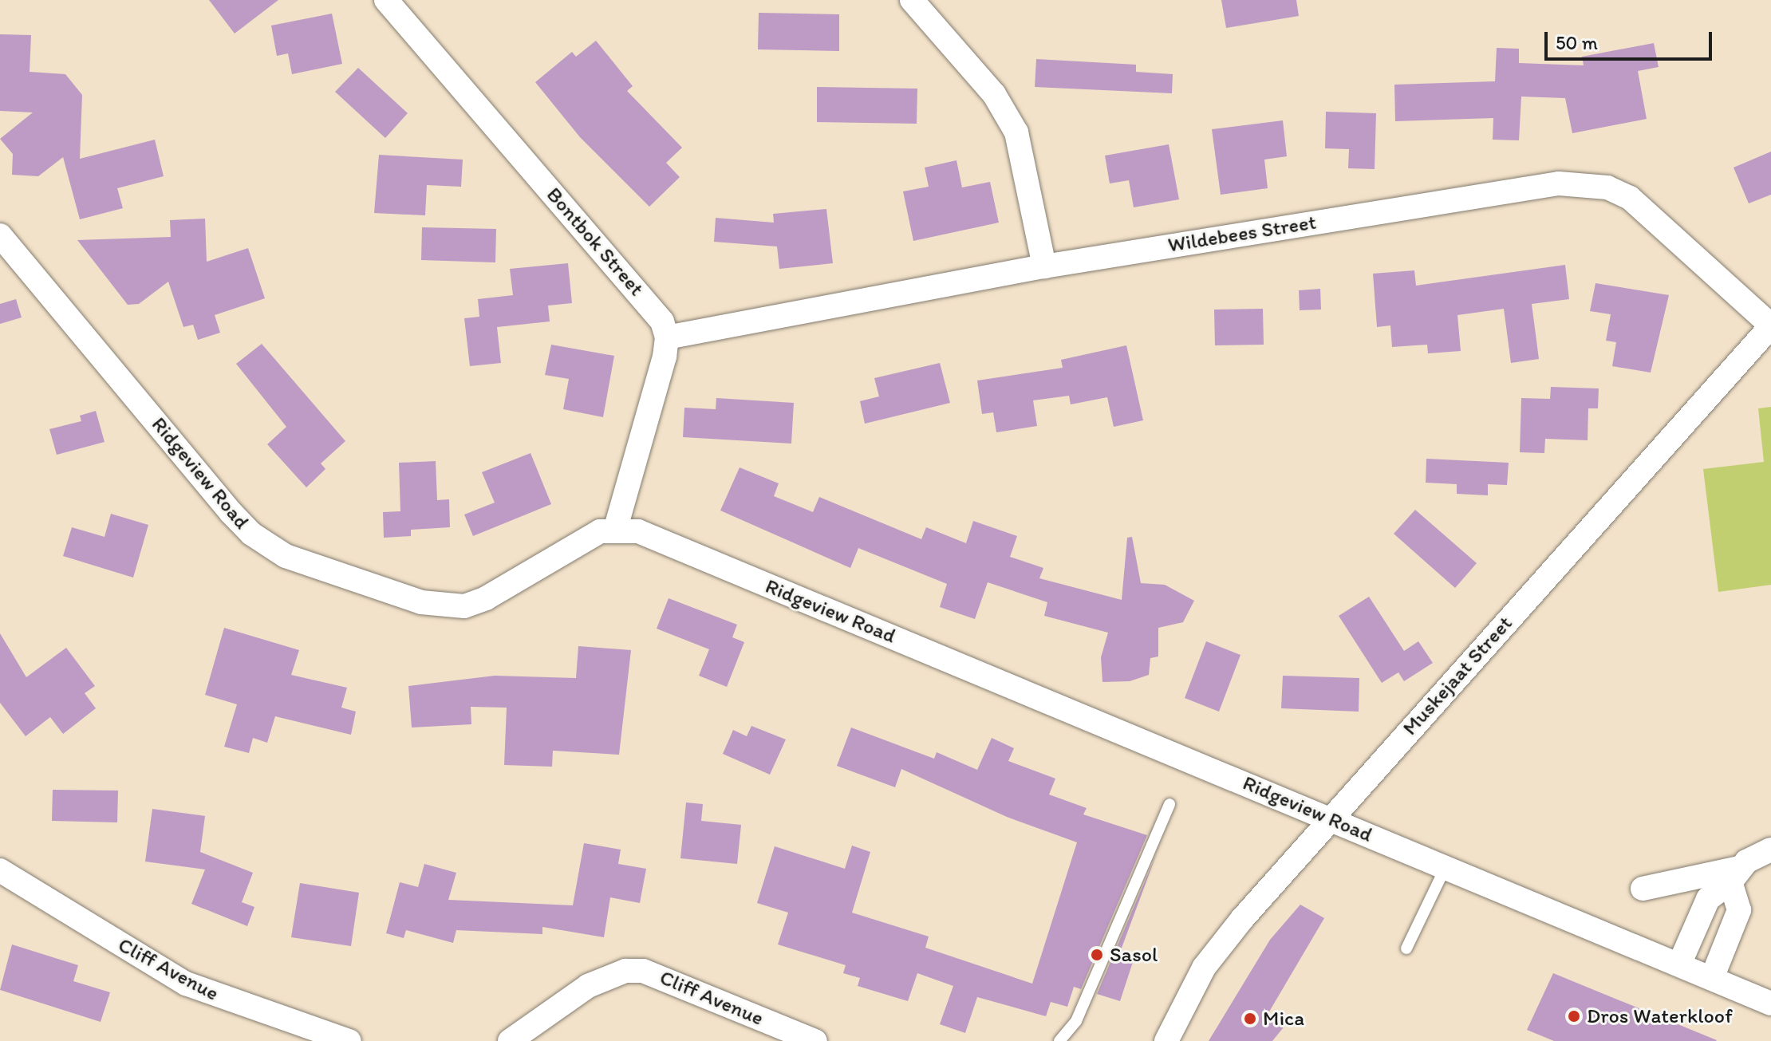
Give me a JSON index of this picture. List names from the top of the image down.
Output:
{
  "streets": {
    "street": [
      "Wildebees Street",
      "Bontbok Street",
      "Ridgeview Road",
      "Muskejaat Street",
      "Cliff Avenue"
    ]
  },
  "crossings": [
    ["Wildebees Street", "Bontbok Street"],
    ["Wildebees Street", "Muskejaat Street"],
    ["Ridgeview Road", "Muskejaat Street"]
  ],
  "places": ["Sasol", "Dros Waterkloof", "Mica"],
  "scale_bar": "50 m"
}
